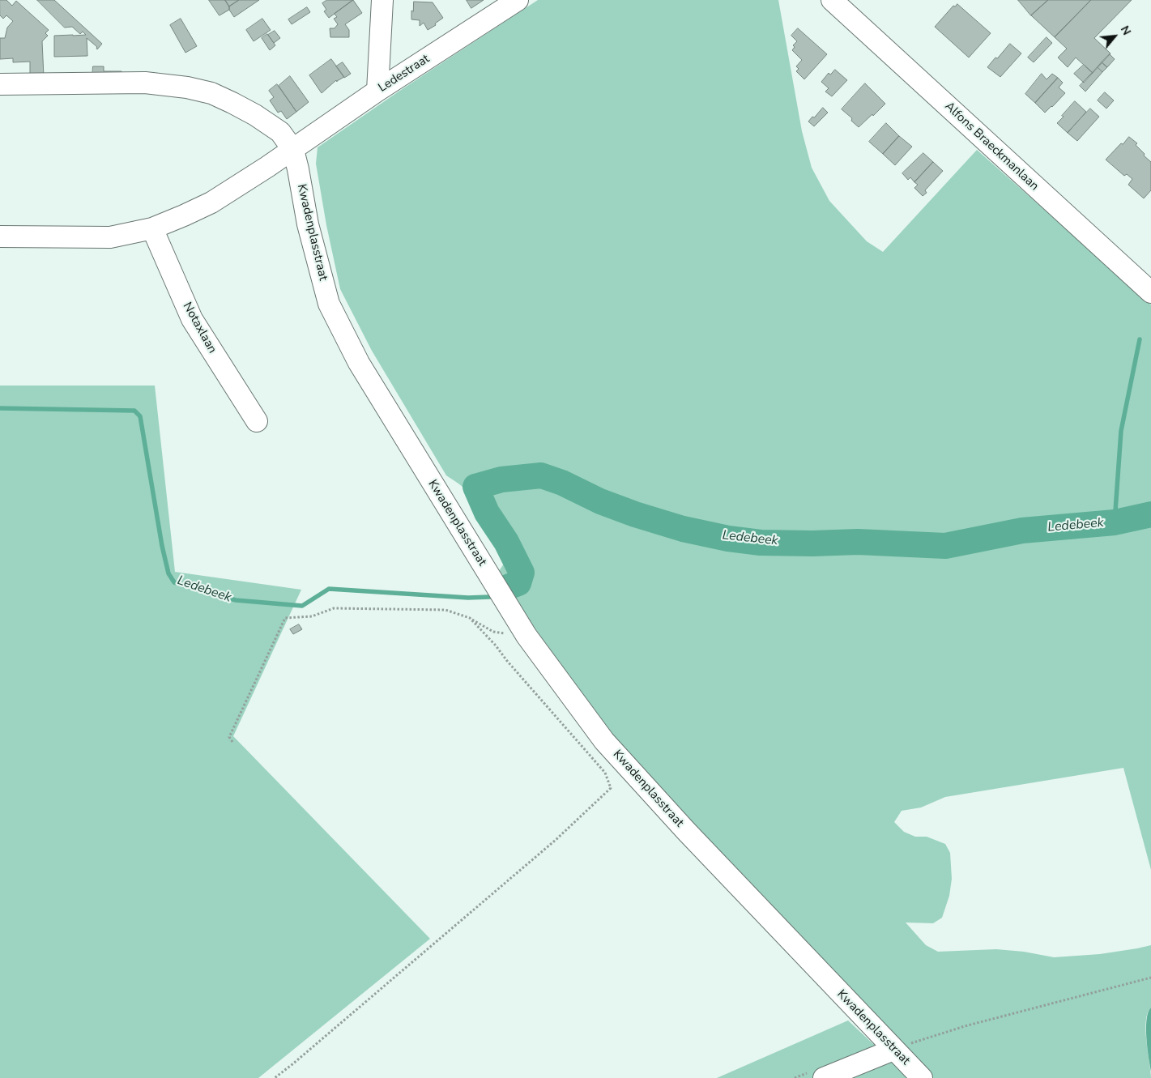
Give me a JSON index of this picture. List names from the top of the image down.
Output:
{
  "streets": {
    "street": [
      "Ledestraat",
      "Alfons Braeckmanlaan",
      "Kwadenplasstraat",
      "Notaxlaan"
    ]
  },
  "crossings": [
    ["Ledestraat", "Kwadenplasstraat"]
  ],
  "water": ["Ledebeek"],
  "north": "top right"
}
